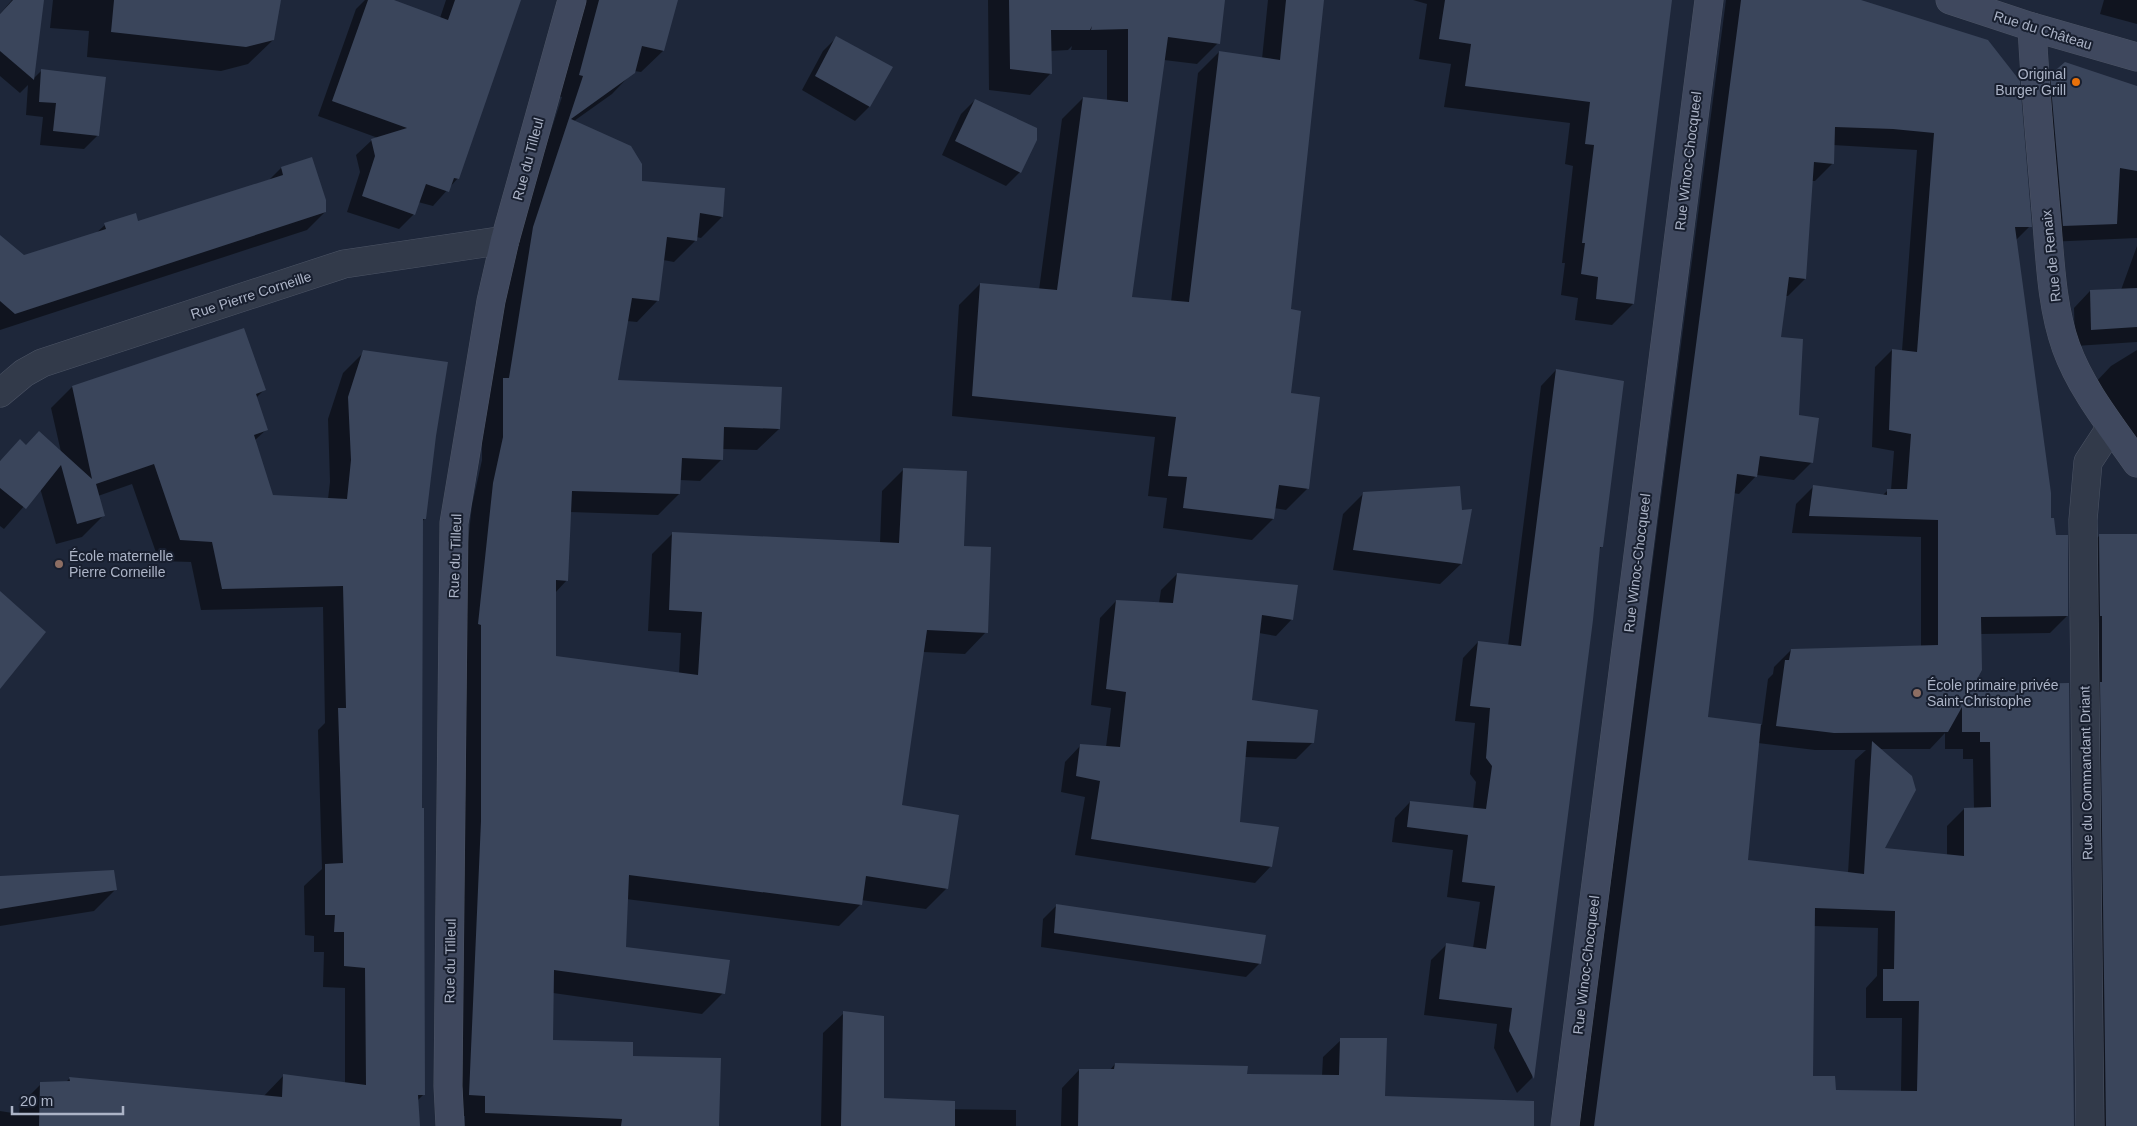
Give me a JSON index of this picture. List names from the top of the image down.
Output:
{
  "streets": {
    "street": [
      "Rue du Château",
      "Rue du Tilleul",
      "Rue Winoc-Chocqueel",
      "Rue de Renaix",
      "Rue Pierre Corneille",
      "Rue du Commandant Driant"
    ]
  },
  "crossings": [
    ["Rue du Château", "Rue de Renaix"],
    ["Rue du Tilleul", "Rue Pierre Corneille"],
    ["Rue de Renaix", "Rue du Commandant Driant"]
  ],
  "places": ["Original Burger Grill", "École maternelle Pierre Corneille", "École primaire privée Saint-Christophe"],
  "scale_bar": "20 m"
}
